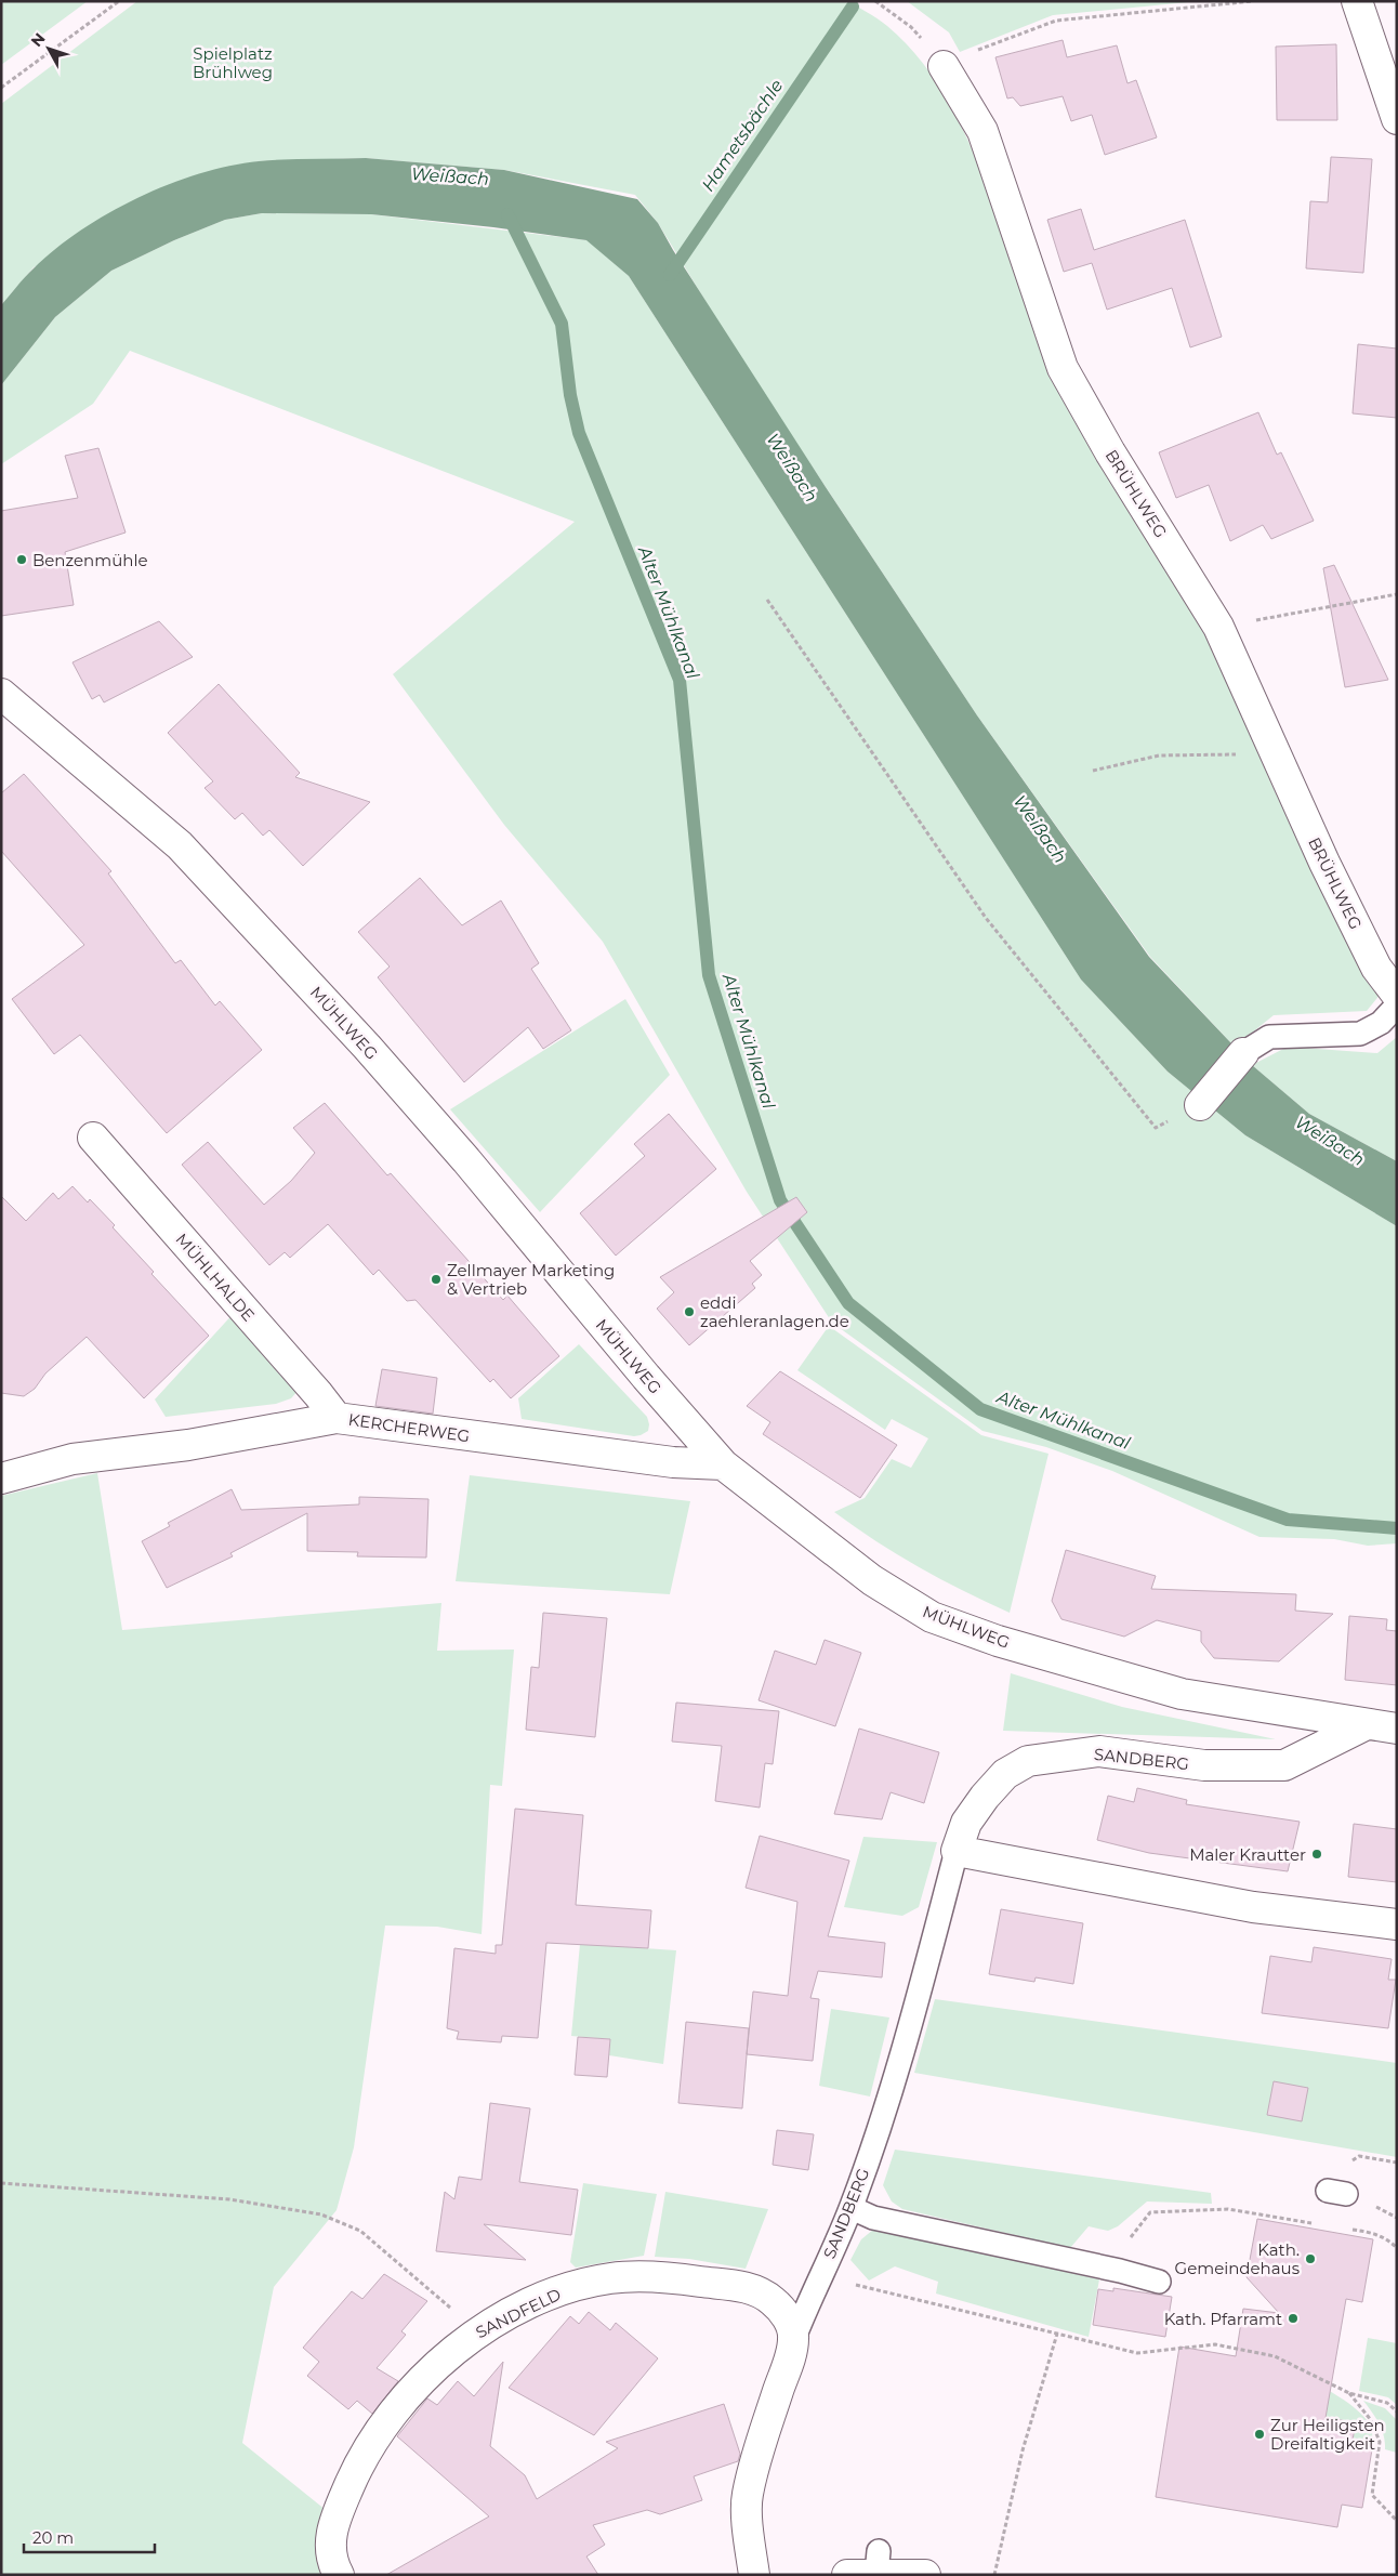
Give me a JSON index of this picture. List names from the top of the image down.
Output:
{
  "streets": {
    "street": [
      "BRÜHLWEG",
      "MÜHLWEG",
      "MÜHLHALDE",
      "KERCHERWEG",
      "SANDBERG",
      "SANDFELD"
    ]
  },
  "crossings": [
    ["MÜHLWEG", "KERCHERWEG"],
    ["MÜHLWEG", "SANDBERG"],
    ["MÜHLHALDE", "KERCHERWEG"],
    ["SANDBERG", "SANDFELD"]
  ],
  "water": ["Hametsbächle", "Weißach", "Alter Mühlkanal"],
  "parks": ["Spielplatz Brühlweg"],
  "places": [
    "Benzenmühle",
    "Zellmayer Marketing & Vertrieb",
    "eddi zaehleranlagen.de",
    "Maler Krautter",
    "Kath. Gemeindehaus",
    "Kath. Pfarramt",
    "Zur Heiligsten Dreifaltigkeit"
  ],
  "scale_bar": "20 m",
  "north": "top left"
}
